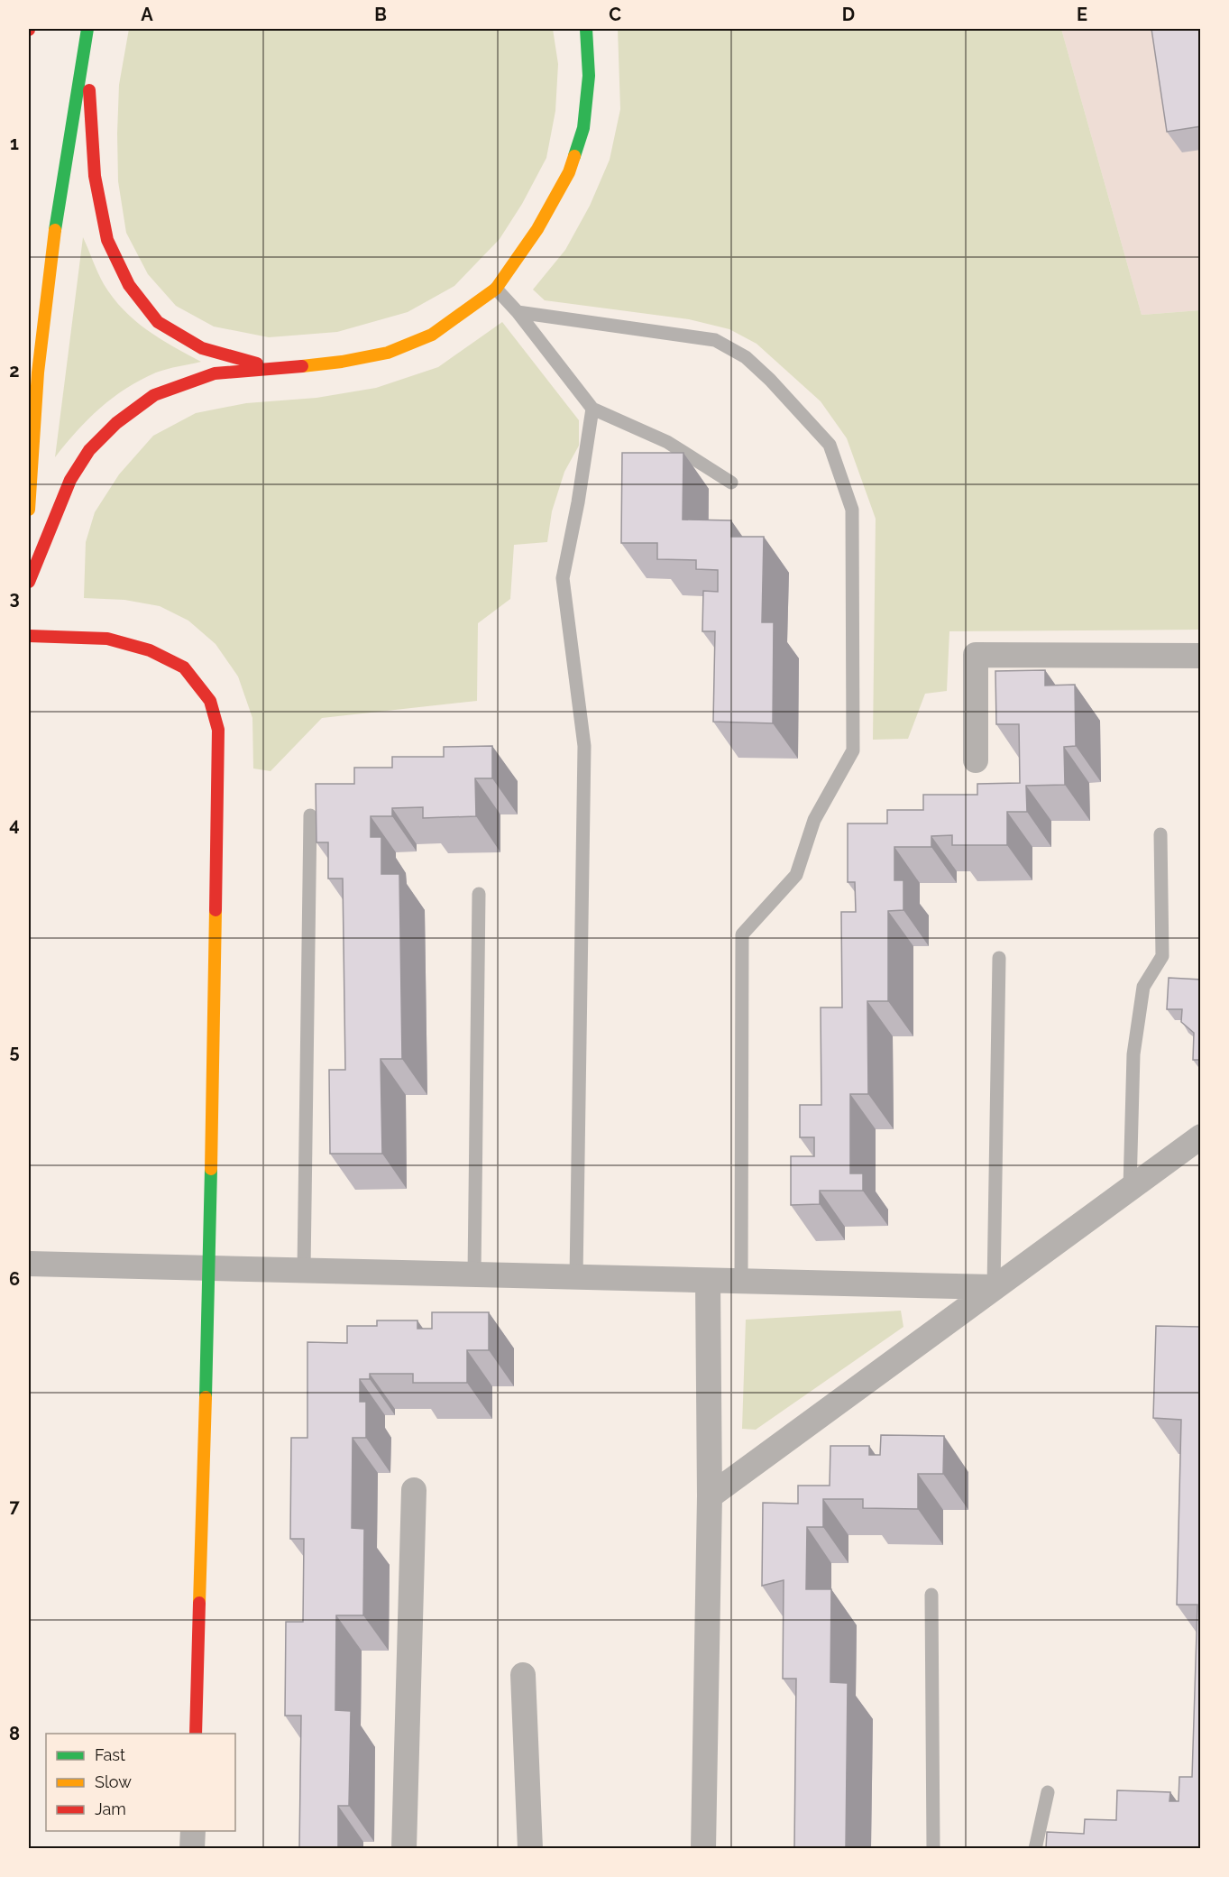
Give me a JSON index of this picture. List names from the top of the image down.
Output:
{
  "legend": ["Fast", "Slow", "Jam"],
  "grid": {
    "columns": [
      "A",
      "B",
      "C",
      "D",
      "E"
    ],
    "rows": [
      "1",
      "2",
      "3",
      "4",
      "5",
      "6",
      "7",
      "8"
    ]
  }
}
